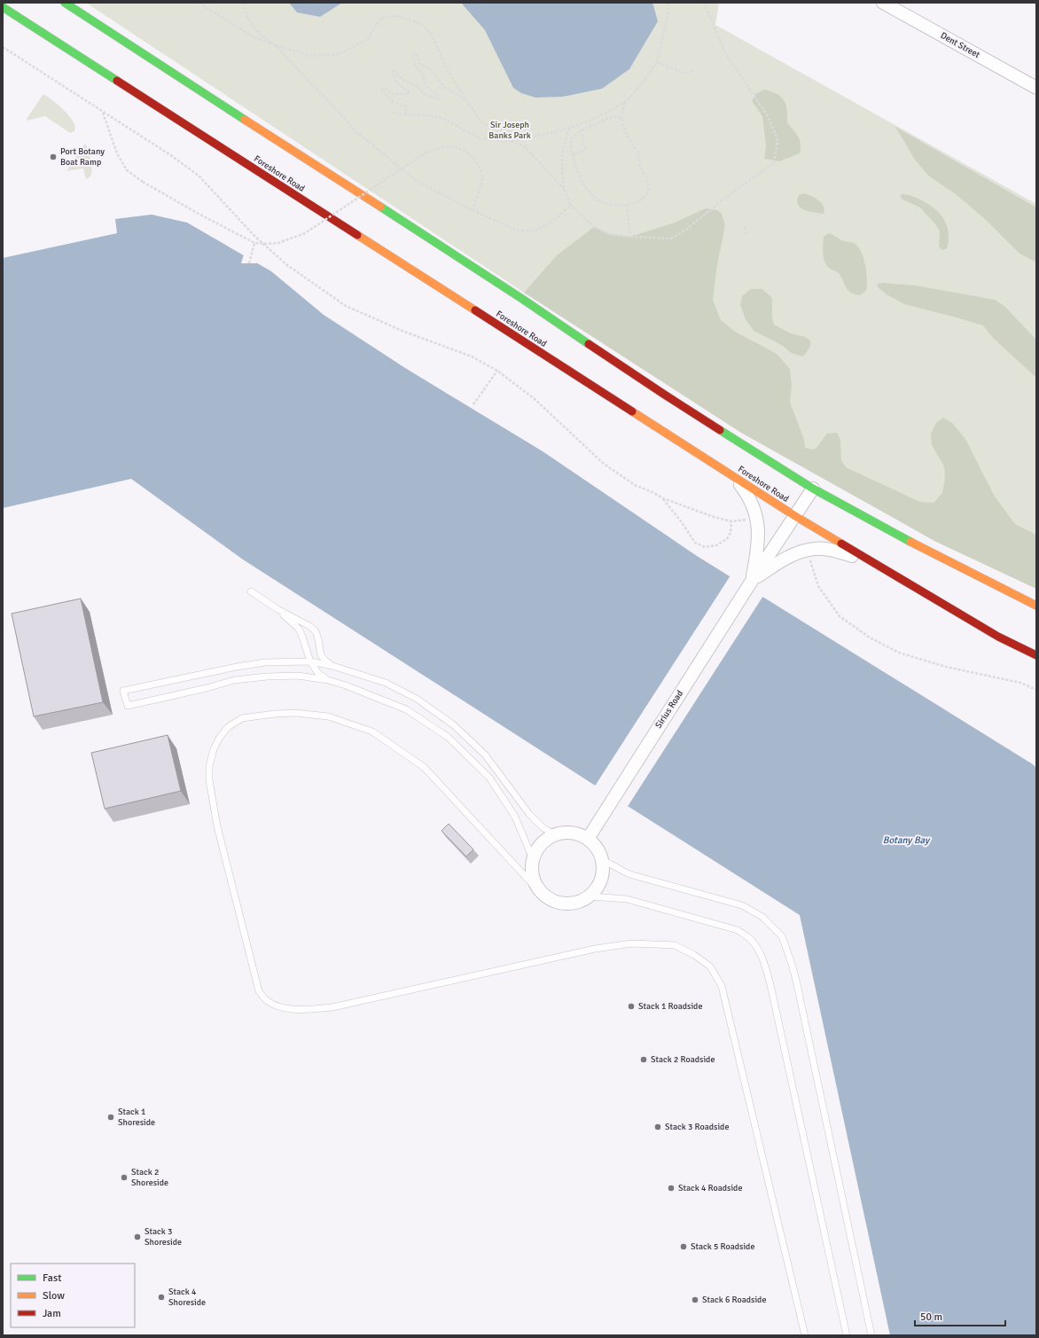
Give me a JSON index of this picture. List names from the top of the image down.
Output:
{
  "streets": {
    "main road": ["Foreshore Road"],
    "street": ["Dent Street", "Sirius Road"]
  },
  "crossings": [
    ["Foreshore Road", "Sirius Road"]
  ],
  "water": ["Botany Bay"],
  "parks": ["Sir Joseph Banks Park"],
  "places": [
    "Port Botany Boat Ramp",
    "Stack 1 Roadside",
    "Stack 2 Roadside",
    "Stack 1 Shoreside",
    "Stack 3 Roadside",
    "Stack 2 Shoreside",
    "Stack 4 Roadside",
    "Stack 3 Shoreside",
    "Stack 5 Roadside",
    "Stack 4 Shoreside",
    "Stack 6 Roadside"
  ],
  "legend": ["Fast", "Slow", "Jam"],
  "scale_bar": "50 m"
}
